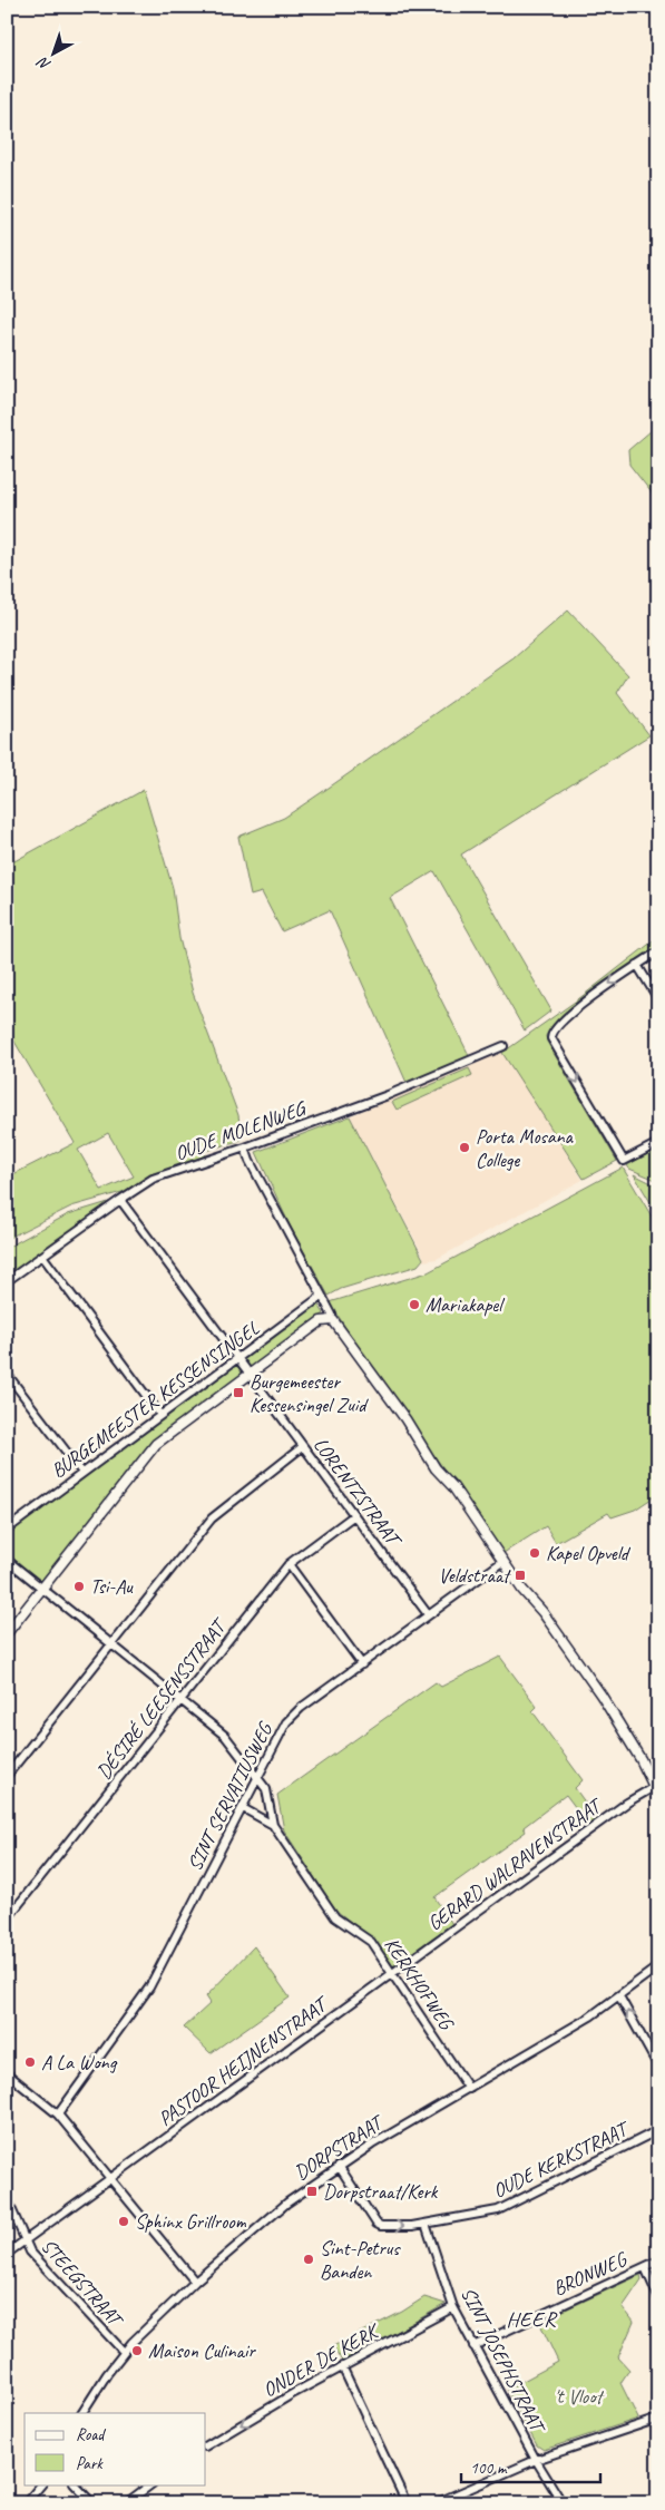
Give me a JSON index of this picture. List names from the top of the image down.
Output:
{
  "streets": {
    "street": [
      "OUDE MOLENWEG",
      "BURGEMEESTER KESSENSINGEL",
      "LORENTZSTRAAT",
      "DÉSIRÉ LEESENSSTRAAT",
      "SINT SERVATIUSWEG",
      "GERARD WALRAVENSTRAAT",
      "KERKHOFWEG",
      "PASTOOR HEIJNENSTRAAT",
      "DORPSTRAAT",
      "OUDE KERKSTRAAT",
      "BRONWEG",
      "STEEGSTRAAT",
      "SINT JOSEPHSTRAAT",
      "ONDER DE KERK"
    ]
  },
  "crossings": [
    ["OUDE MOLENWEG", "LORENTZSTRAAT"],
    ["BURGEMEESTER KESSENSINGEL", "LORENTZSTRAAT"],
    ["BURGEMEESTER KESSENSINGEL", "KERKHOFWEG"],
    ["LORENTZSTRAAT", "DÉSIRÉ LEESENSSTRAAT"],
    ["LORENTZSTRAAT", "SINT SERVATIUSWEG"],
    ["DÉSIRÉ LEESENSSTRAAT", "KERKHOFWEG"],
    ["SINT SERVATIUSWEG", "KERKHOFWEG"],
    ["GERARD WALRAVENSTRAAT", "KERKHOFWEG"],
    ["GERARD WALRAVENSTRAAT", "PASTOOR HEIJNENSTRAAT"],
    ["KERKHOFWEG", "PASTOOR HEIJNENSTRAAT"],
    ["KERKHOFWEG", "DORPSTRAAT"],
    ["PASTOOR HEIJNENSTRAAT", "STEEGSTRAAT"],
    ["DORPSTRAAT", "OUDE KERKSTRAAT"],
    ["DORPSTRAAT", "STEEGSTRAAT"],
    ["OUDE KERKSTRAAT", "SINT JOSEPHSTRAAT"],
    ["BRONWEG", "SINT JOSEPHSTRAAT"],
    ["SINT JOSEPHSTRAAT", "ONDER DE KERK"]
  ],
  "one_way": ["ONDER DE KERK"],
  "districts": ["HEER"],
  "parks": ["'t Vloot"],
  "places": {
    "other": [
      "Porta Mosana College",
      "Mariakapel",
      "Kapel Opveld",
      "Tsi-Au",
      "A La Wong",
      "Sphinx Grillroom",
      "Sint-Petrus Banden",
      "Maison Culinair"
    ],
    "transit": ["Burgemeester Kessensingel Zuid", "Veldstraat", "Dorpstraat/Kerk"]
  },
  "legend": ["Road", "Park"],
  "scale_bar": "100 m",
  "north": "bottom left"
}
